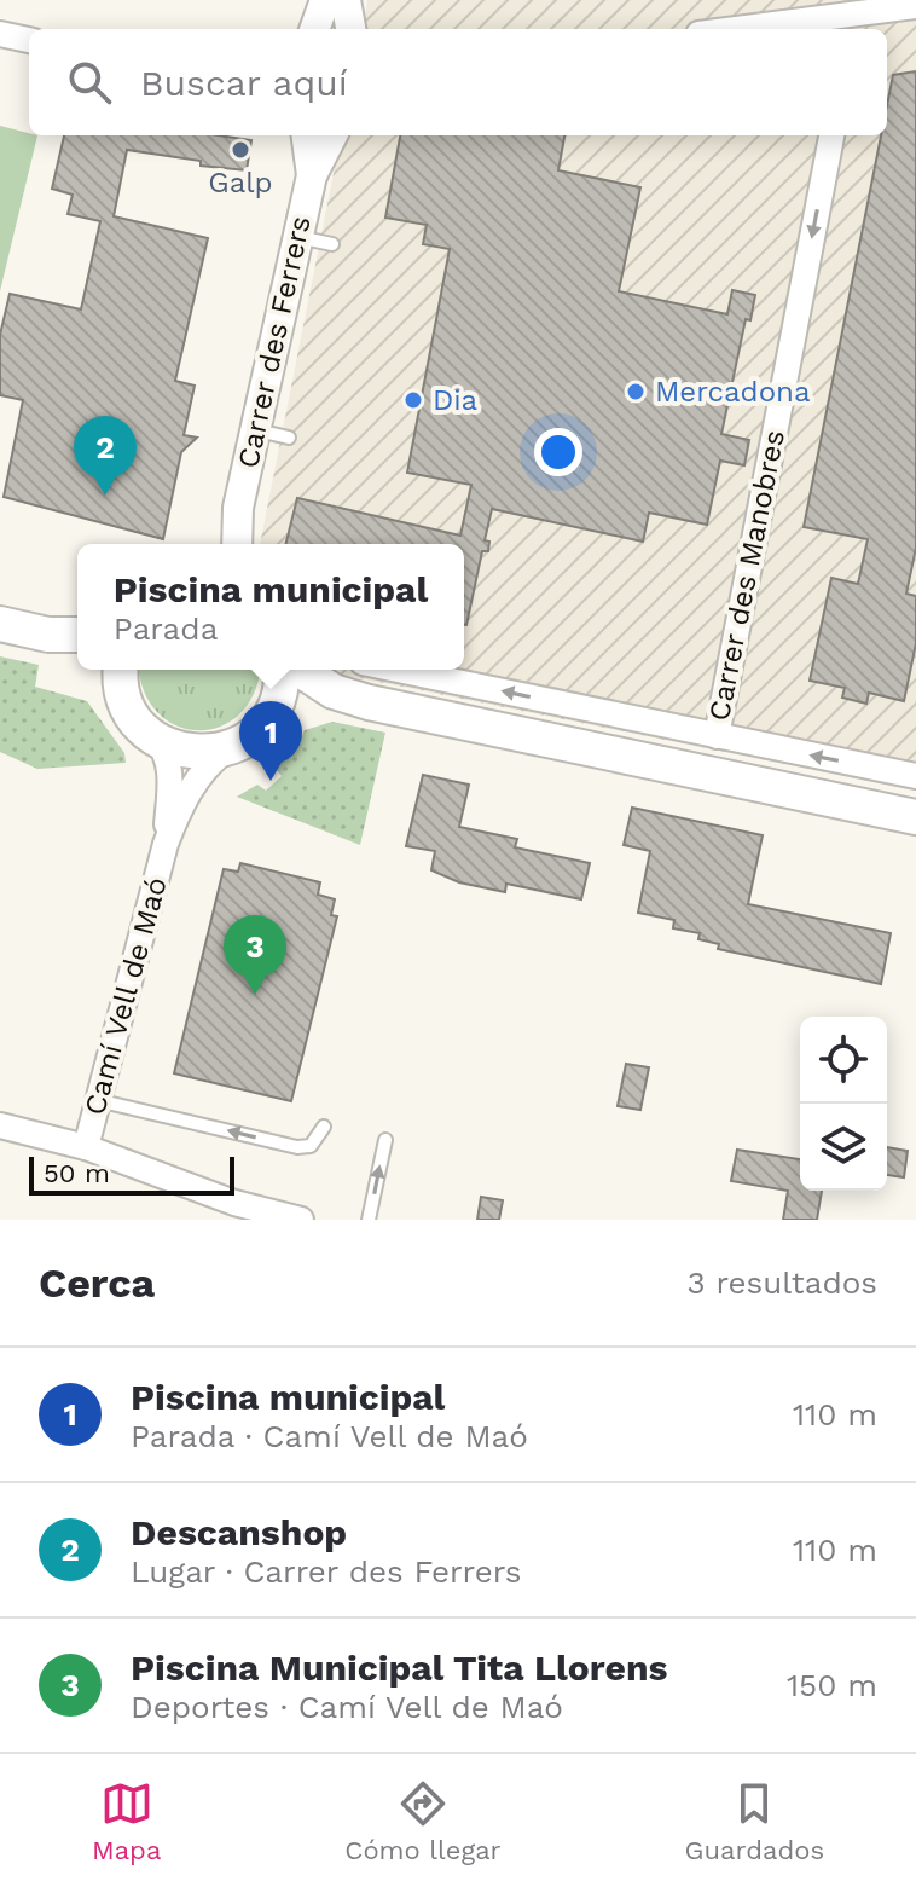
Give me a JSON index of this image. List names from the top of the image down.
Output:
{
  "streets": {
    "street": ["Carrer des Ferrers", "Carrer des Manobres", "Camí Vell de Maó"]
  },
  "one_way": ["Carrer des Manobres"],
  "places": ["Galp", "Mercadona", "Dia"],
  "scale_bar": "50 m",
  "page": {
    "search": "Buscar aquí",
    "pins": ["2", "1", "3"],
    "popup": ["Piscina municipal", "Parada"],
    "scale": "50 m",
    "heading": ["Cerca", "3 resultados"],
    "list": [
      {
        "mark": "1",
        "name": "Piscina municipal",
        "note": "Parada · Camí Vell de Maó",
        "value": "110 m"
      },
      {
        "mark": "2",
        "name": "Descanshop",
        "note": "Lugar · Carrer des Ferrers",
        "value": "110 m"
      },
      {
        "mark": "3",
        "name": "Piscina Municipal Tita Llorens",
        "note": "Deportes · Camí Vell de Maó",
        "value": "150 m"
      }
    ],
    "nav": ["Mapa", "Cómo llegar", "Guardados"]
  }
}
